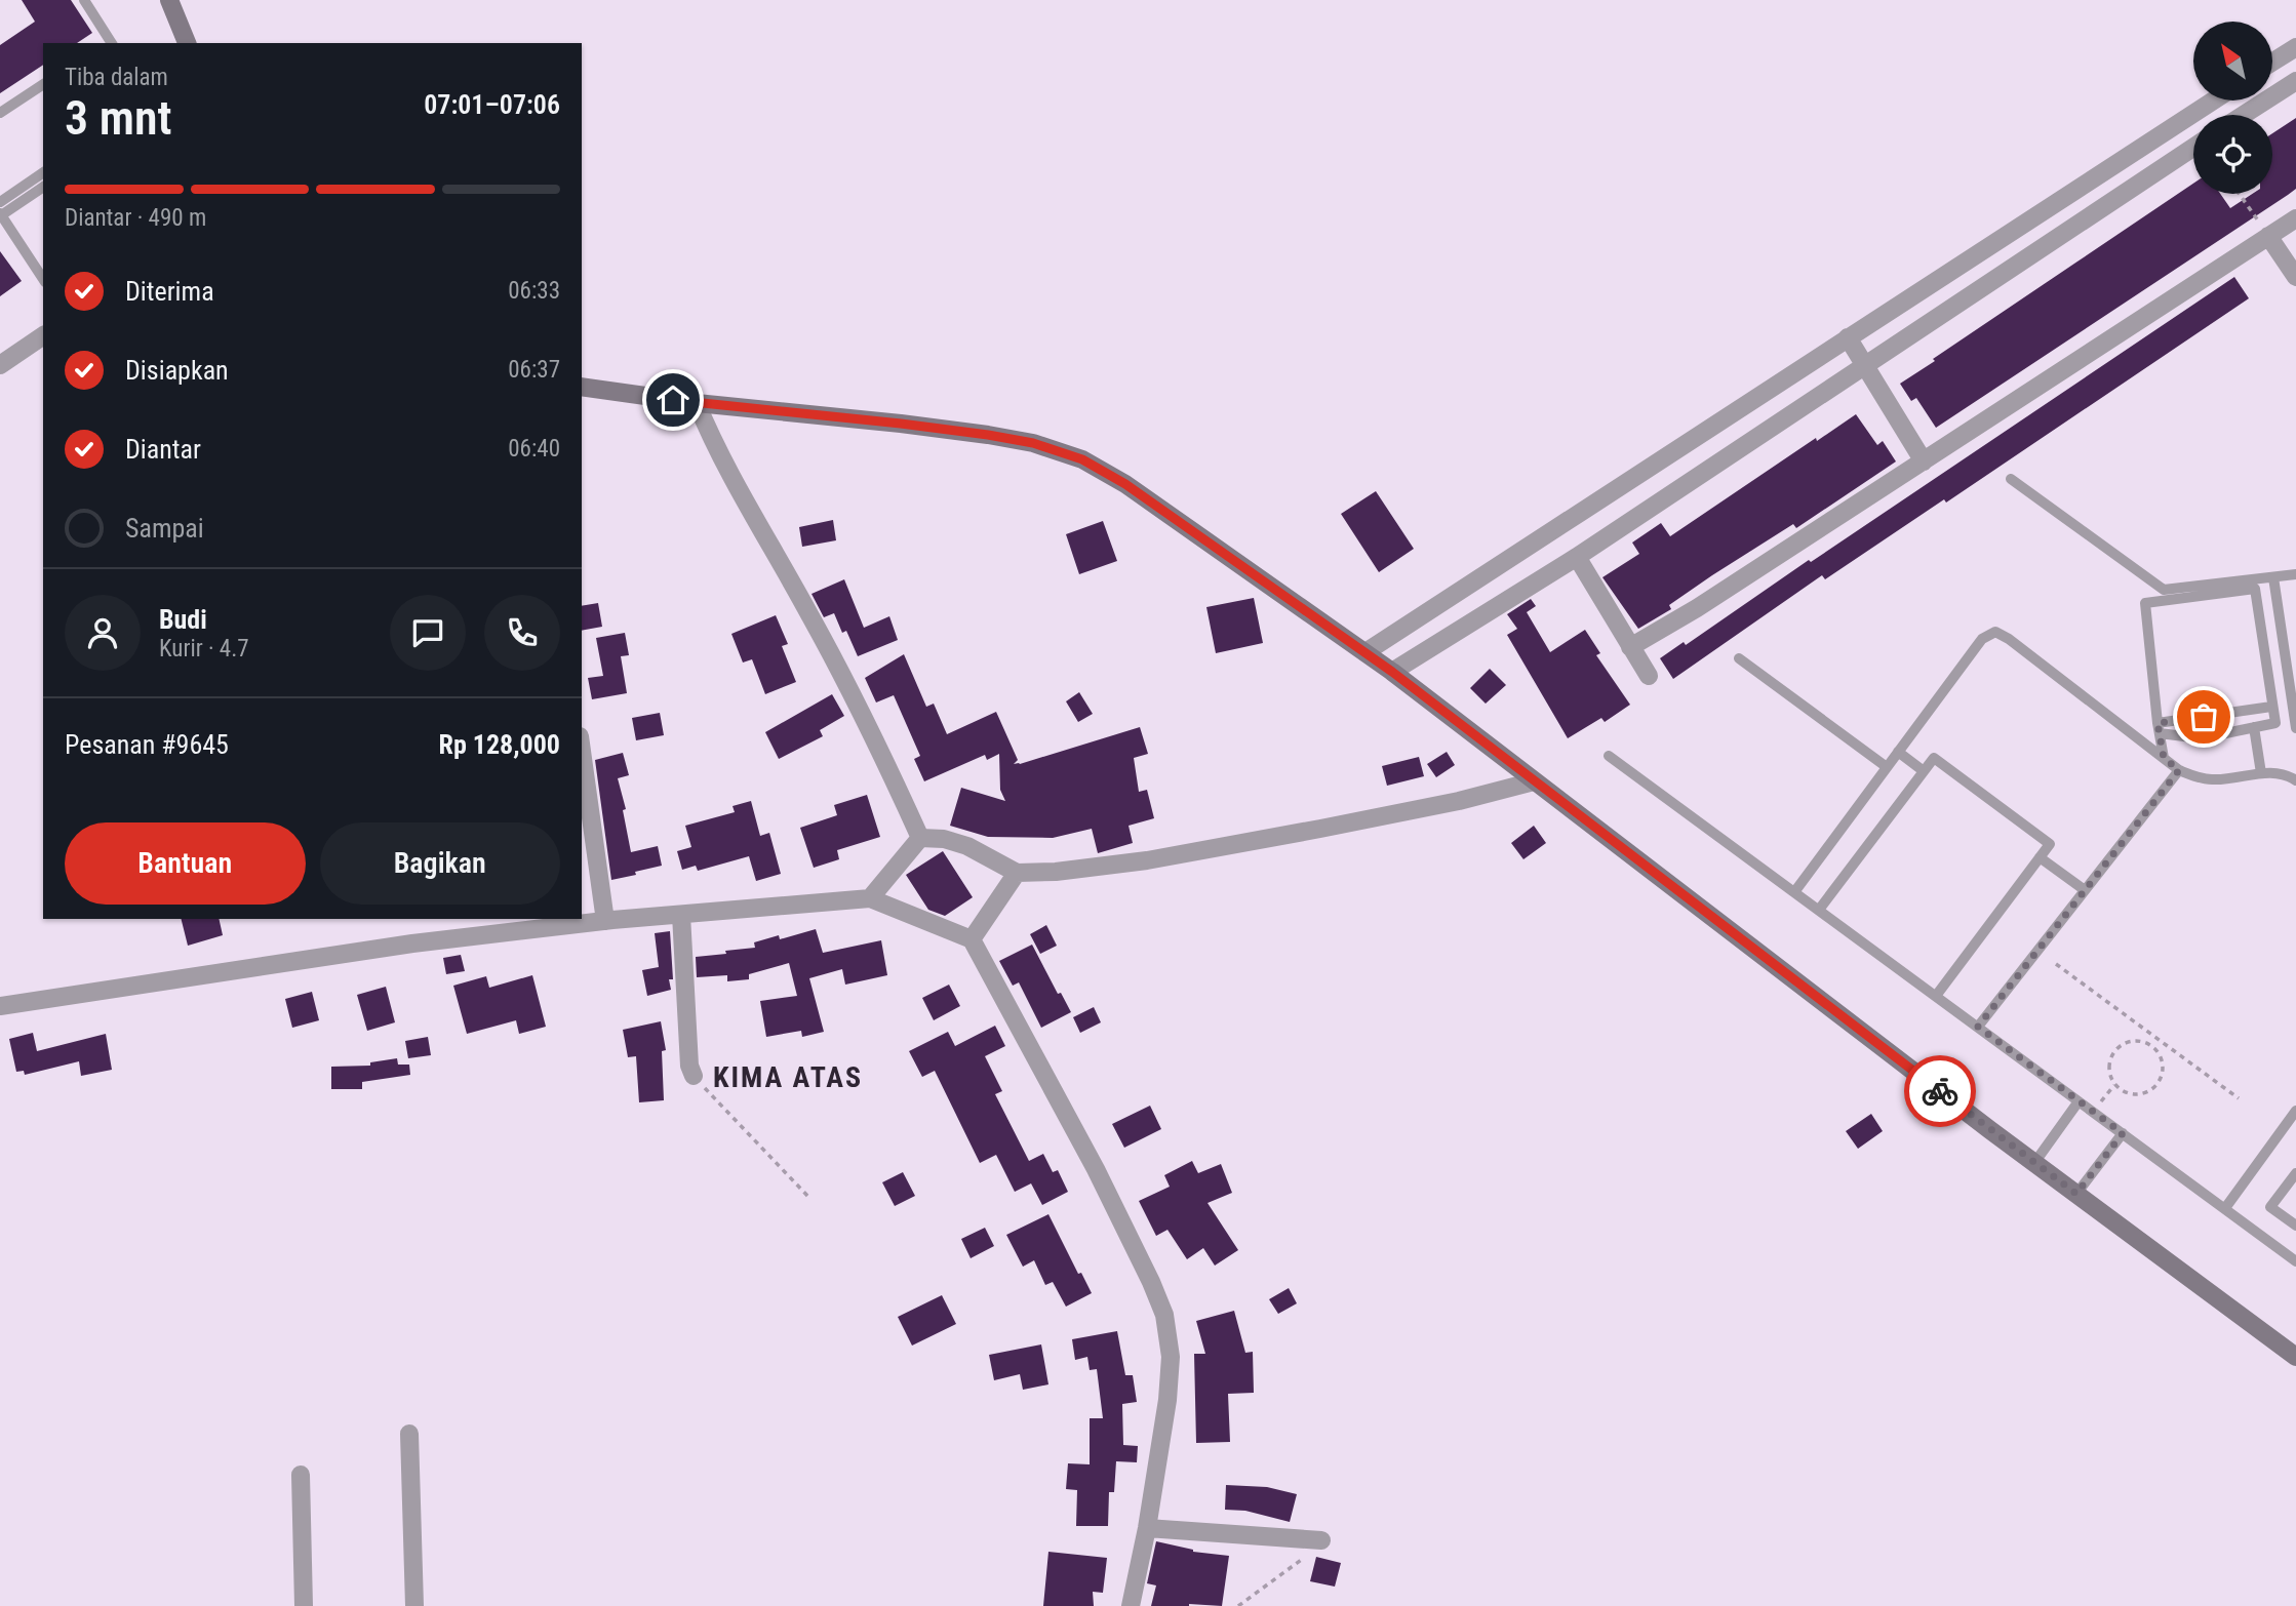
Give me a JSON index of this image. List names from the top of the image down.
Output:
{
  "districts": ["KIMA ATAS"],
  "north": "top left",
  "page": {
    "heading": ["3 mnt", "Tiba dalam", "07:01–07:06"],
    "panel": [
      "Budi",
      "Kurir · 4.7",
      "Pesanan #9645",
      "Rp 128,000"
    ],
    "bar": "Diantar · 490 m",
    "list": [
      ["Diterima", "06:33"],
      ["Disiapkan", "06:37"],
      ["Diantar", "06:40"],
      "Sampai"
    ],
    "buttons": ["Bantuan", "Bagikan"]
  }
}
